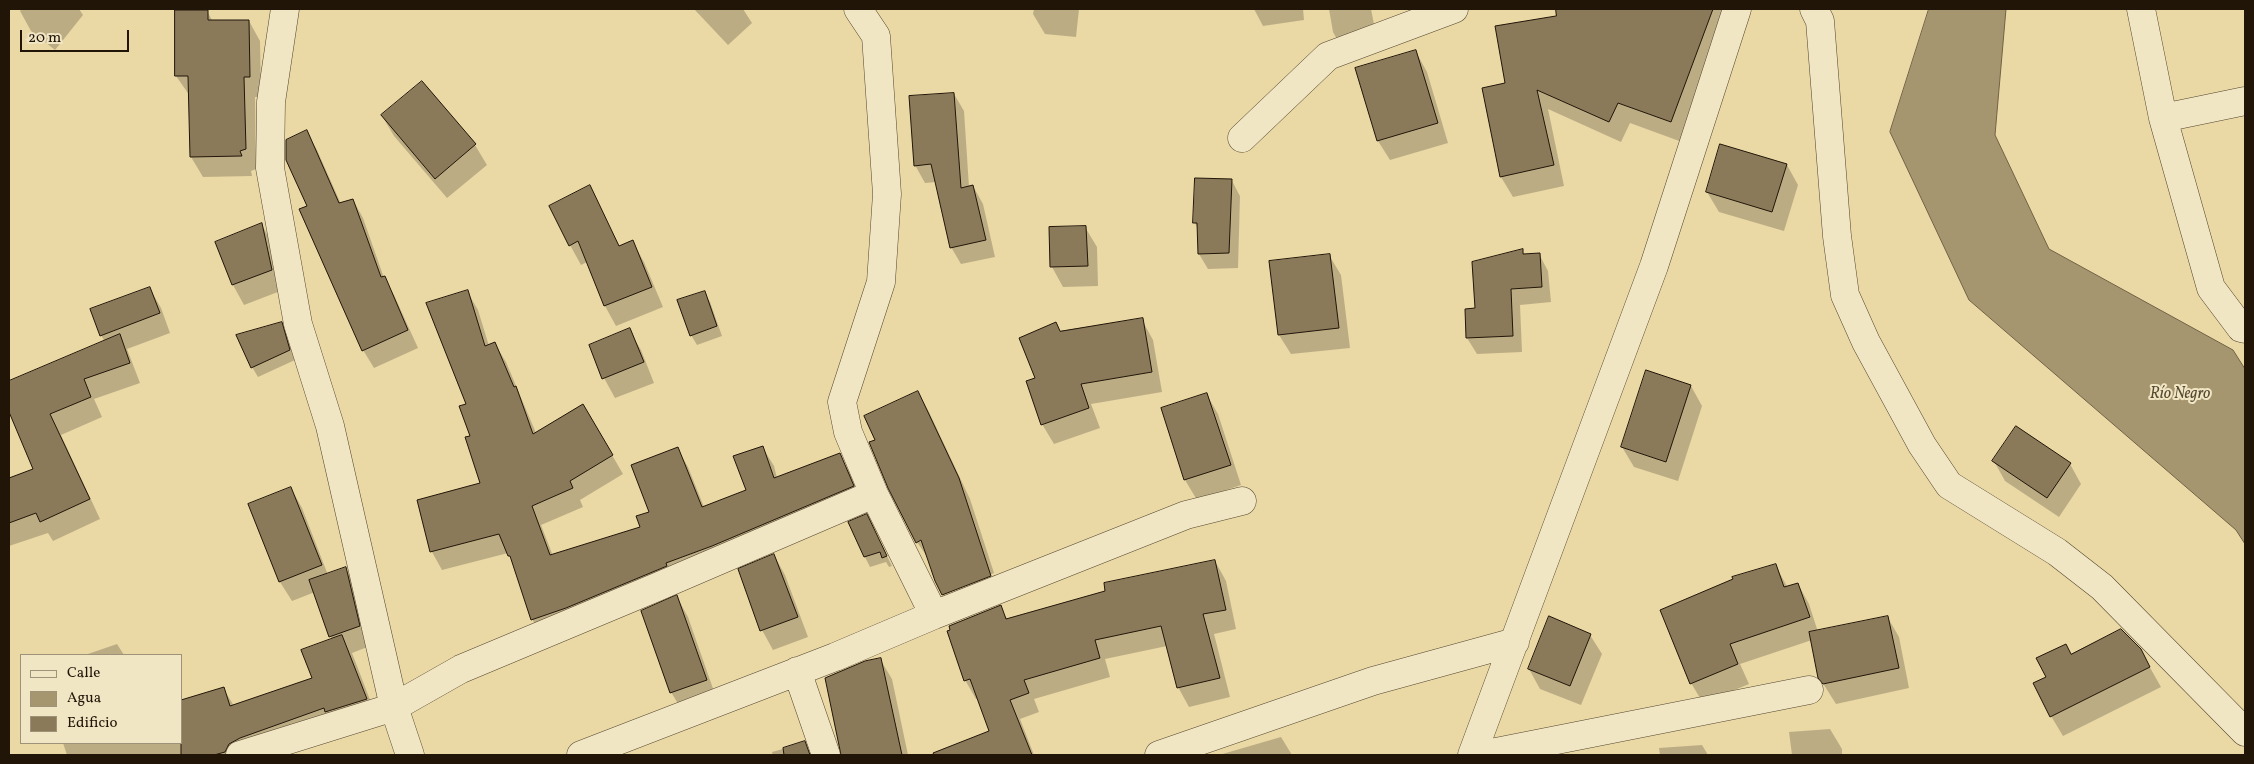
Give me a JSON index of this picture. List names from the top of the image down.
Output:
{
  "water": ["Río Negro"],
  "legend": ["Calle", "Agua", "Edificio"],
  "scale_bar": "20 m"
}
